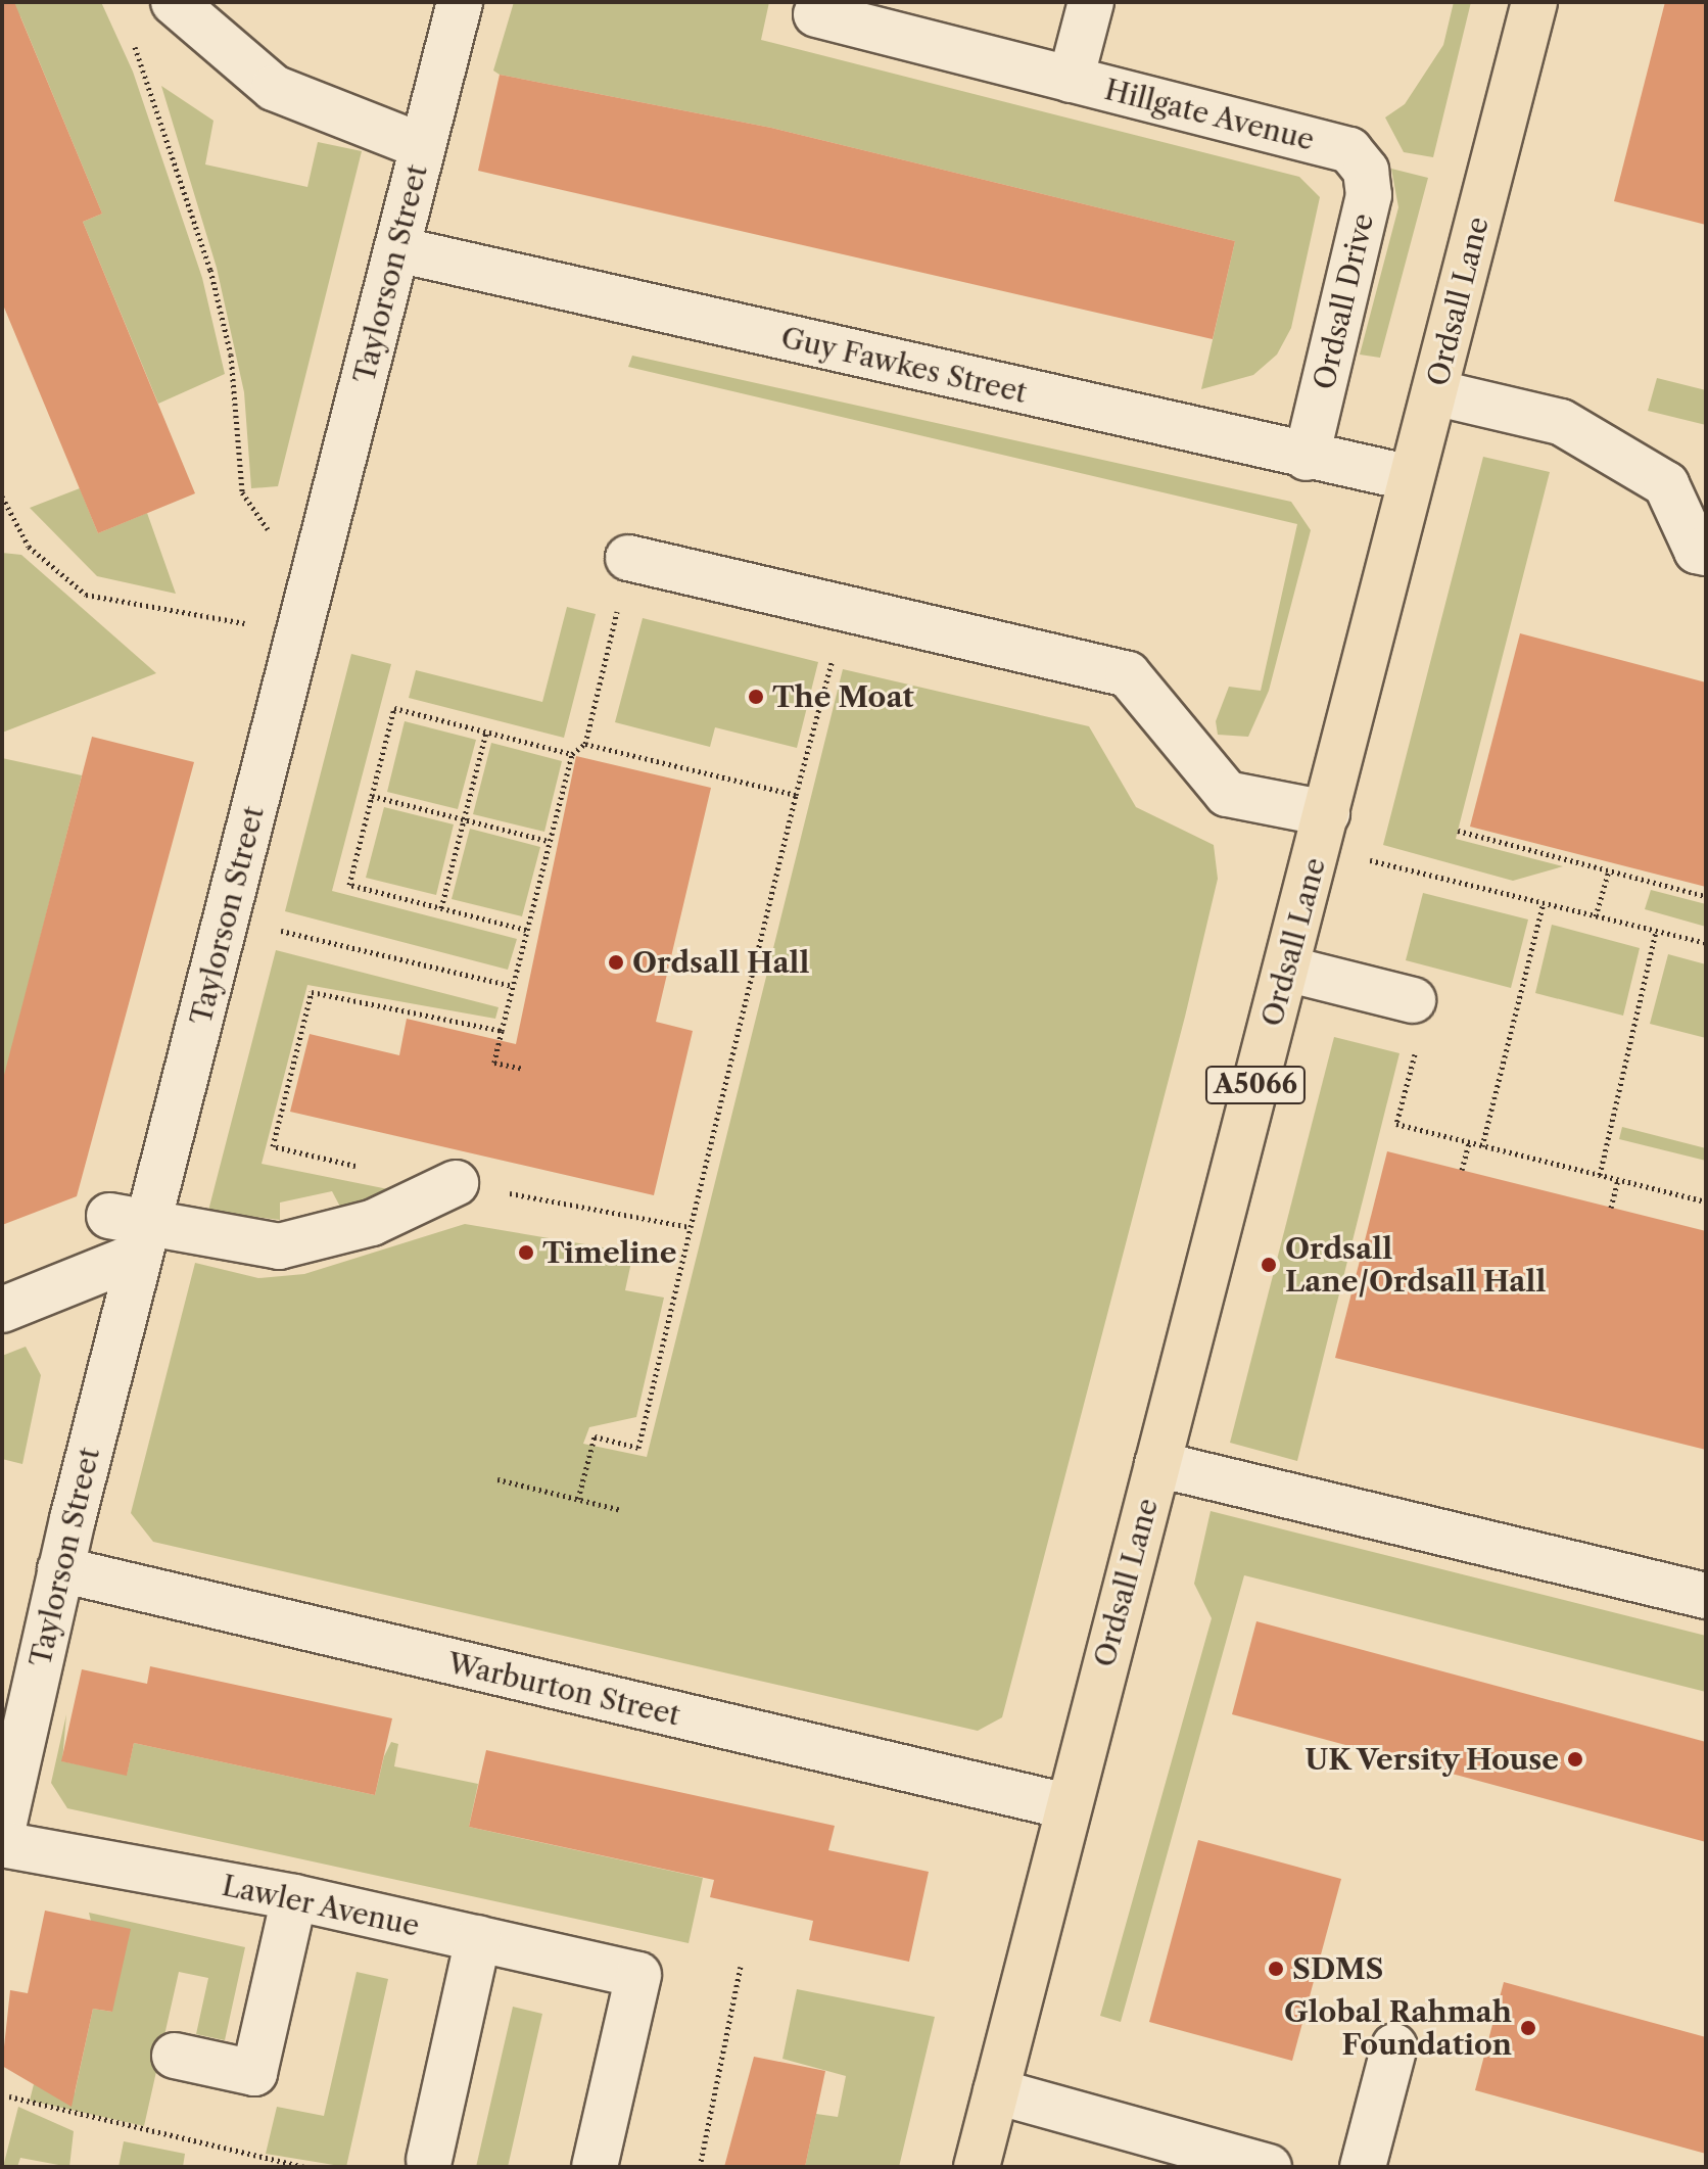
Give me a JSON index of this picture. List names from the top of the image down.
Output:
{
  "streets": {
    "main road": ["Ordsall Lane", "A5066"],
    "street": [
      "Hillgate Avenue",
      "Taylorson Street",
      "Ordsall Drive",
      "Guy Fawkes Street",
      "Warburton Street",
      "Lawler Avenue"
    ]
  },
  "crossings": [
    ["Hillgate Avenue", "Ordsall Drive"],
    ["Taylorson Street", "Guy Fawkes Street"],
    ["Taylorson Street", "Warburton Street"],
    ["Ordsall Drive", "Guy Fawkes Street"],
    ["Ordsall Lane", "Guy Fawkes Street"],
    ["Ordsall Lane", "Warburton Street"]
  ],
  "places": [
    "The Moat",
    "Ordsall Hall",
    "Timeline",
    "Ordsall Lane/Ordsall Hall",
    "UK Versity House",
    "SDMS",
    "Global Rahmah Foundation"
  ]
}
